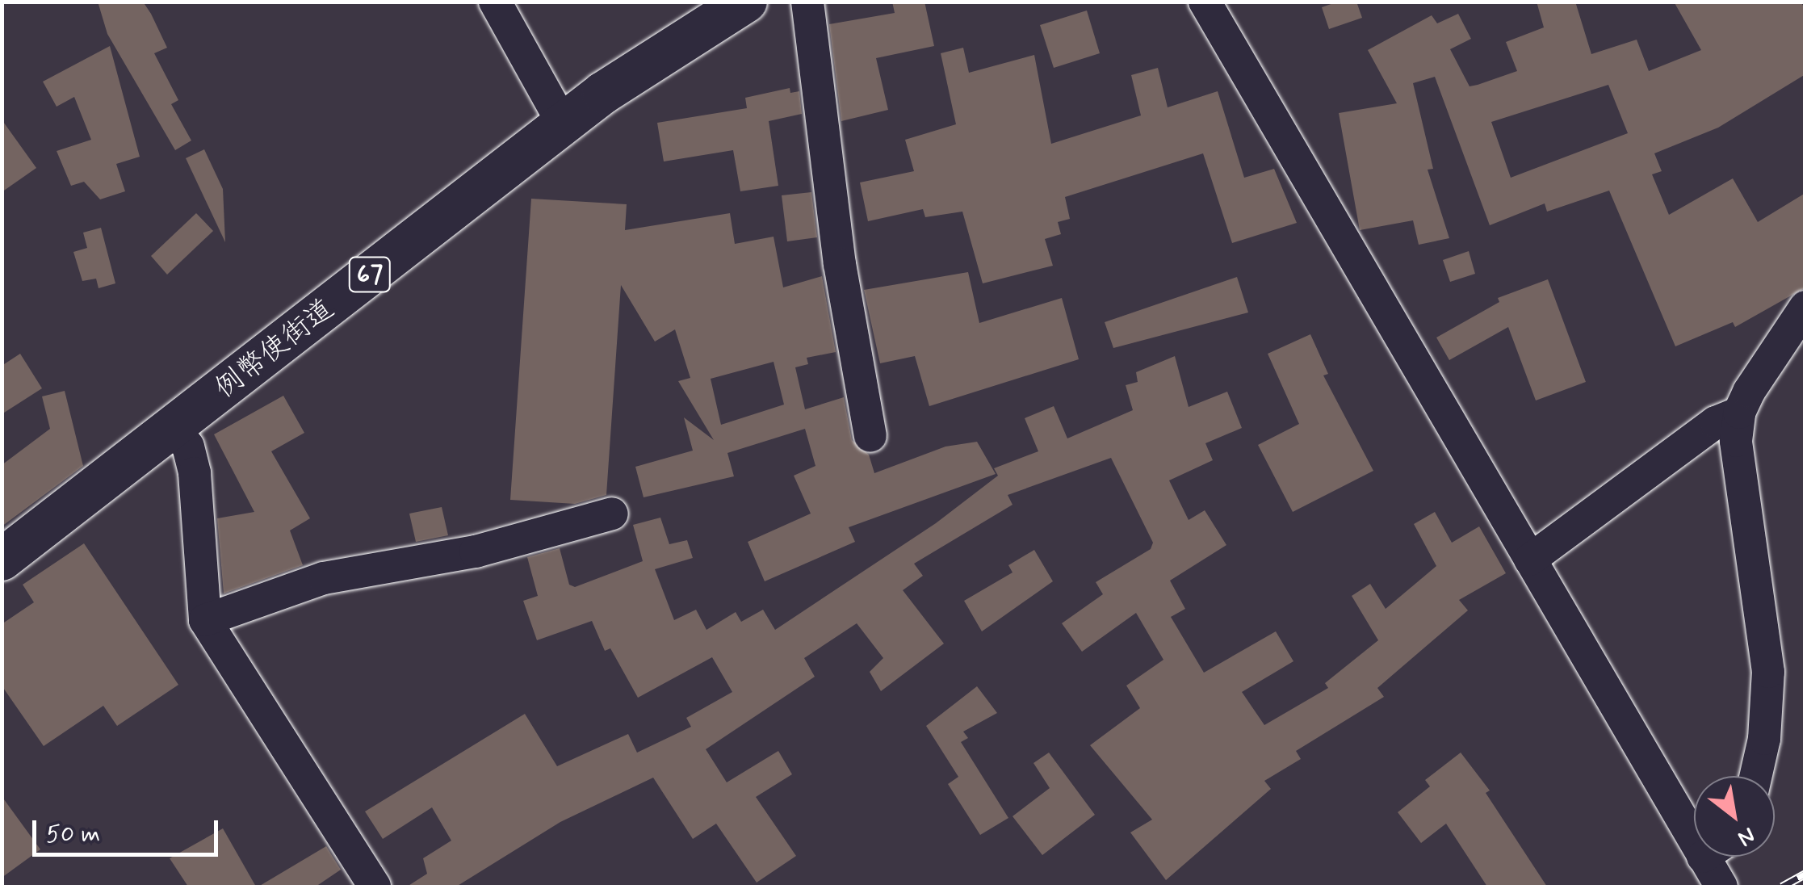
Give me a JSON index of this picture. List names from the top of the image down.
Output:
{
  "streets": {
    "main road": ["67", "例幣使街道"]
  },
  "scale_bar": "50 m",
  "north": "bottom right"
}
